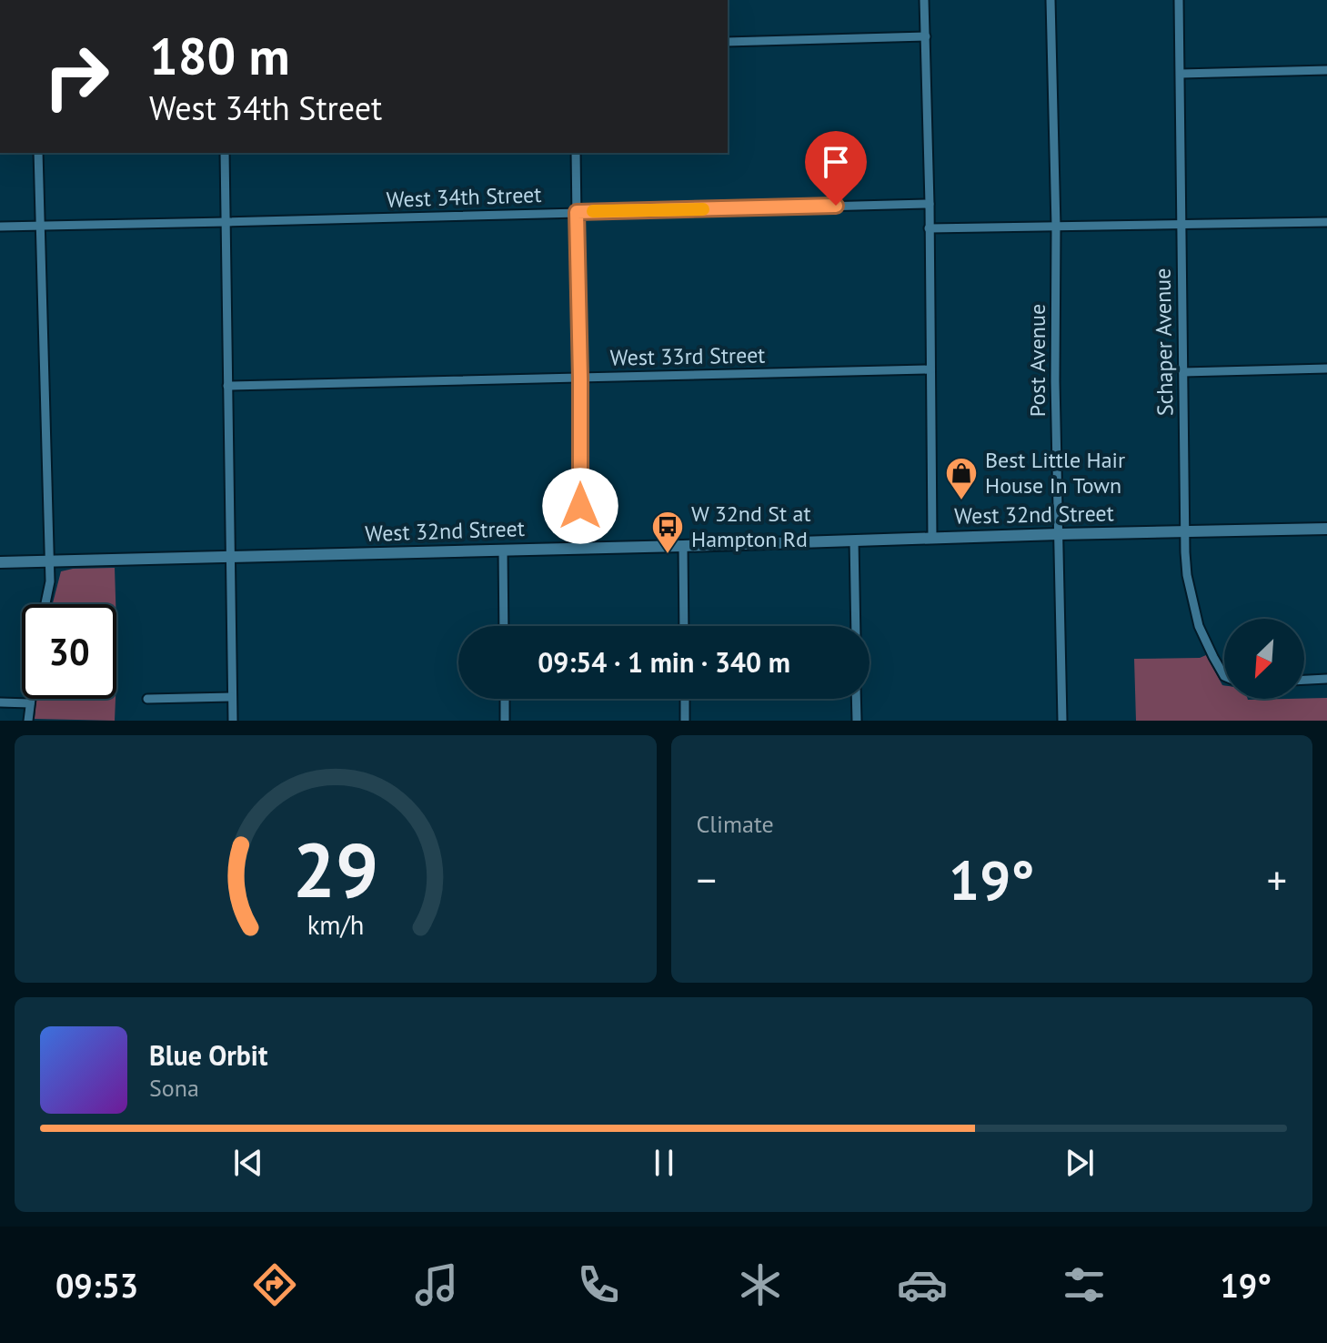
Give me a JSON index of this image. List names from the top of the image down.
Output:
{
  "streets": {
    "street": [
      "West 34th Street",
      "Schaper Avenue",
      "West 33rd Street",
      "Post Avenue",
      "West 32nd Street"
    ]
  },
  "crossings": [
    ["Schaper Avenue", "West 32nd Street"],
    ["Post Avenue", "West 32nd Street"]
  ],
  "places": {
    "shop": ["Best Little Hair House In Town"],
    "bus stop": ["W 32nd St at Hampton Rd"]
  },
  "north": "bottom left",
  "page": {
    "turn": ["180 m", "West 34th Street"],
    "limit": "30",
    "trip": "09:54 · 1 min · 340 m",
    "tile": "Climate",
    "heat": ["−", "19°", "+"],
    "song": ["Blue Orbit", "Sona"],
    "tabs": ["09:53", "19°"],
    "gauge": ["29", "km/h"]
  }
}
